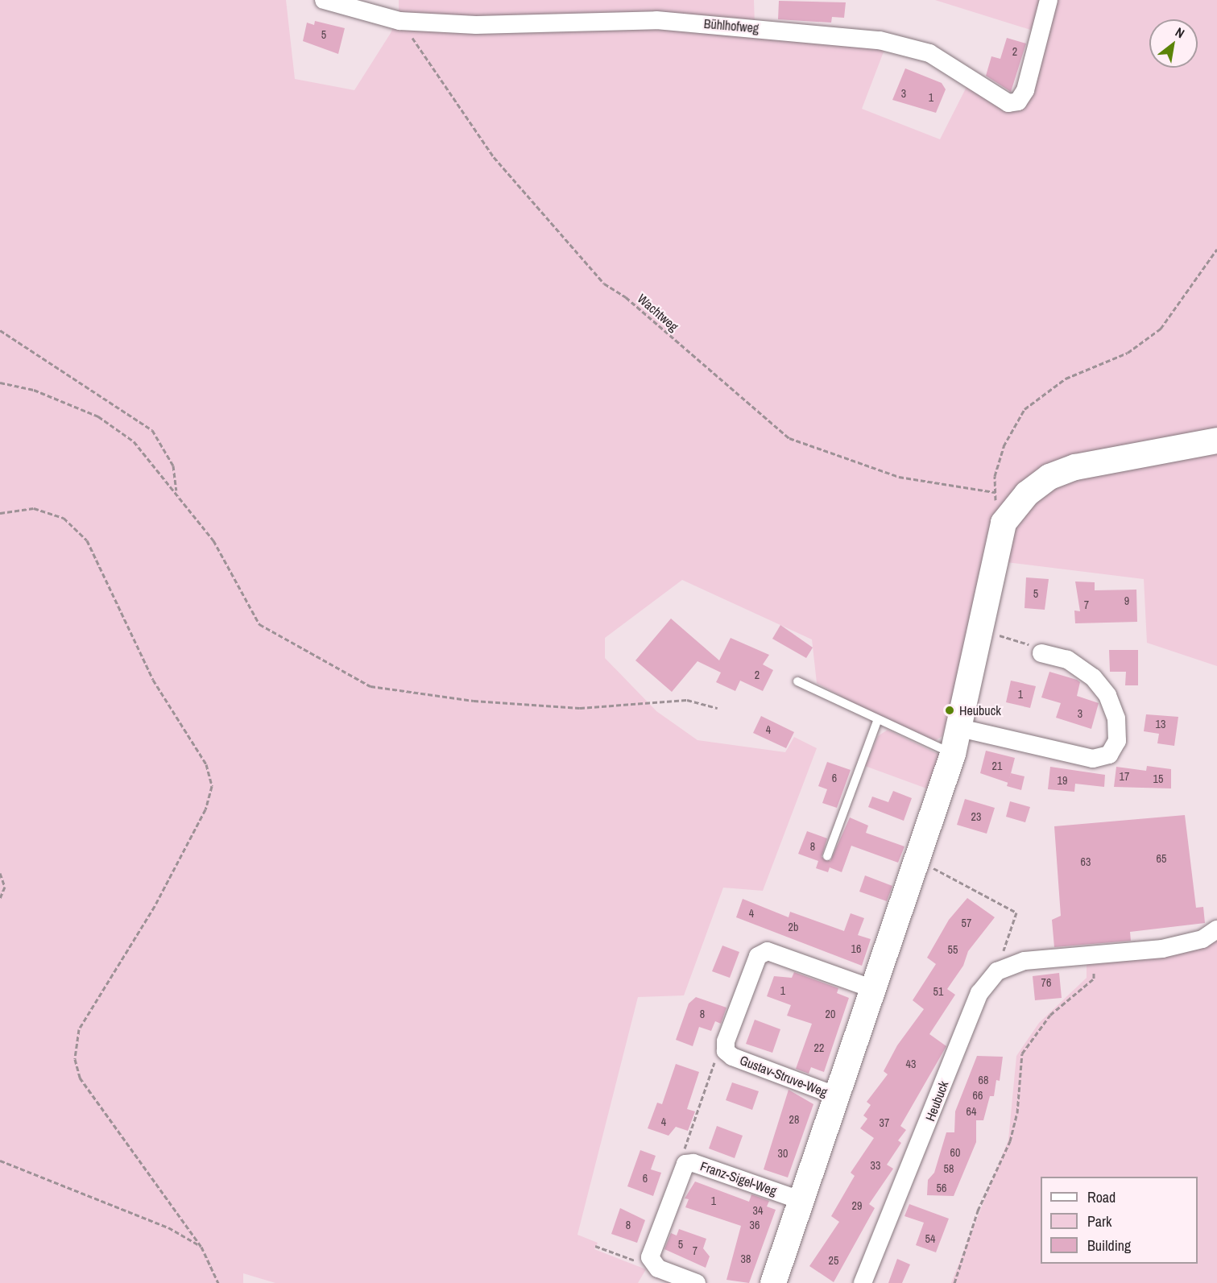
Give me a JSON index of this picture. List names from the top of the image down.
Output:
{
  "streets": {
    "street": [
      "Bühlhofweg",
      "Gustav-Struve-Weg",
      "Heubuck",
      "Franz-Sigel-Weg"
    ],
    "path": ["Wachtweg"]
  },
  "crossings": [
    ["Bühlhofweg", "Wachtweg"]
  ],
  "places": ["Heubuck"],
  "house_numbers": [
    "5",
    "2",
    "3",
    "1",
    "5",
    "9",
    "7",
    "2",
    "1",
    "3",
    "13",
    "4",
    "21",
    "17",
    "6",
    "15",
    "19",
    "23",
    "8",
    "65",
    "63",
    "4",
    "57",
    "2b",
    "16",
    "55",
    "76",
    "1",
    "51",
    "8",
    "20",
    "22",
    "43",
    "68",
    "66",
    "64",
    "28",
    "4",
    "37",
    "60",
    "30",
    "33",
    "58",
    "6",
    "56",
    "1",
    "29",
    "34",
    "8",
    "36",
    "54",
    "5",
    "7",
    "38",
    "25"
  ],
  "legend": ["Road", "Park", "Building"],
  "north": "top right"
}
